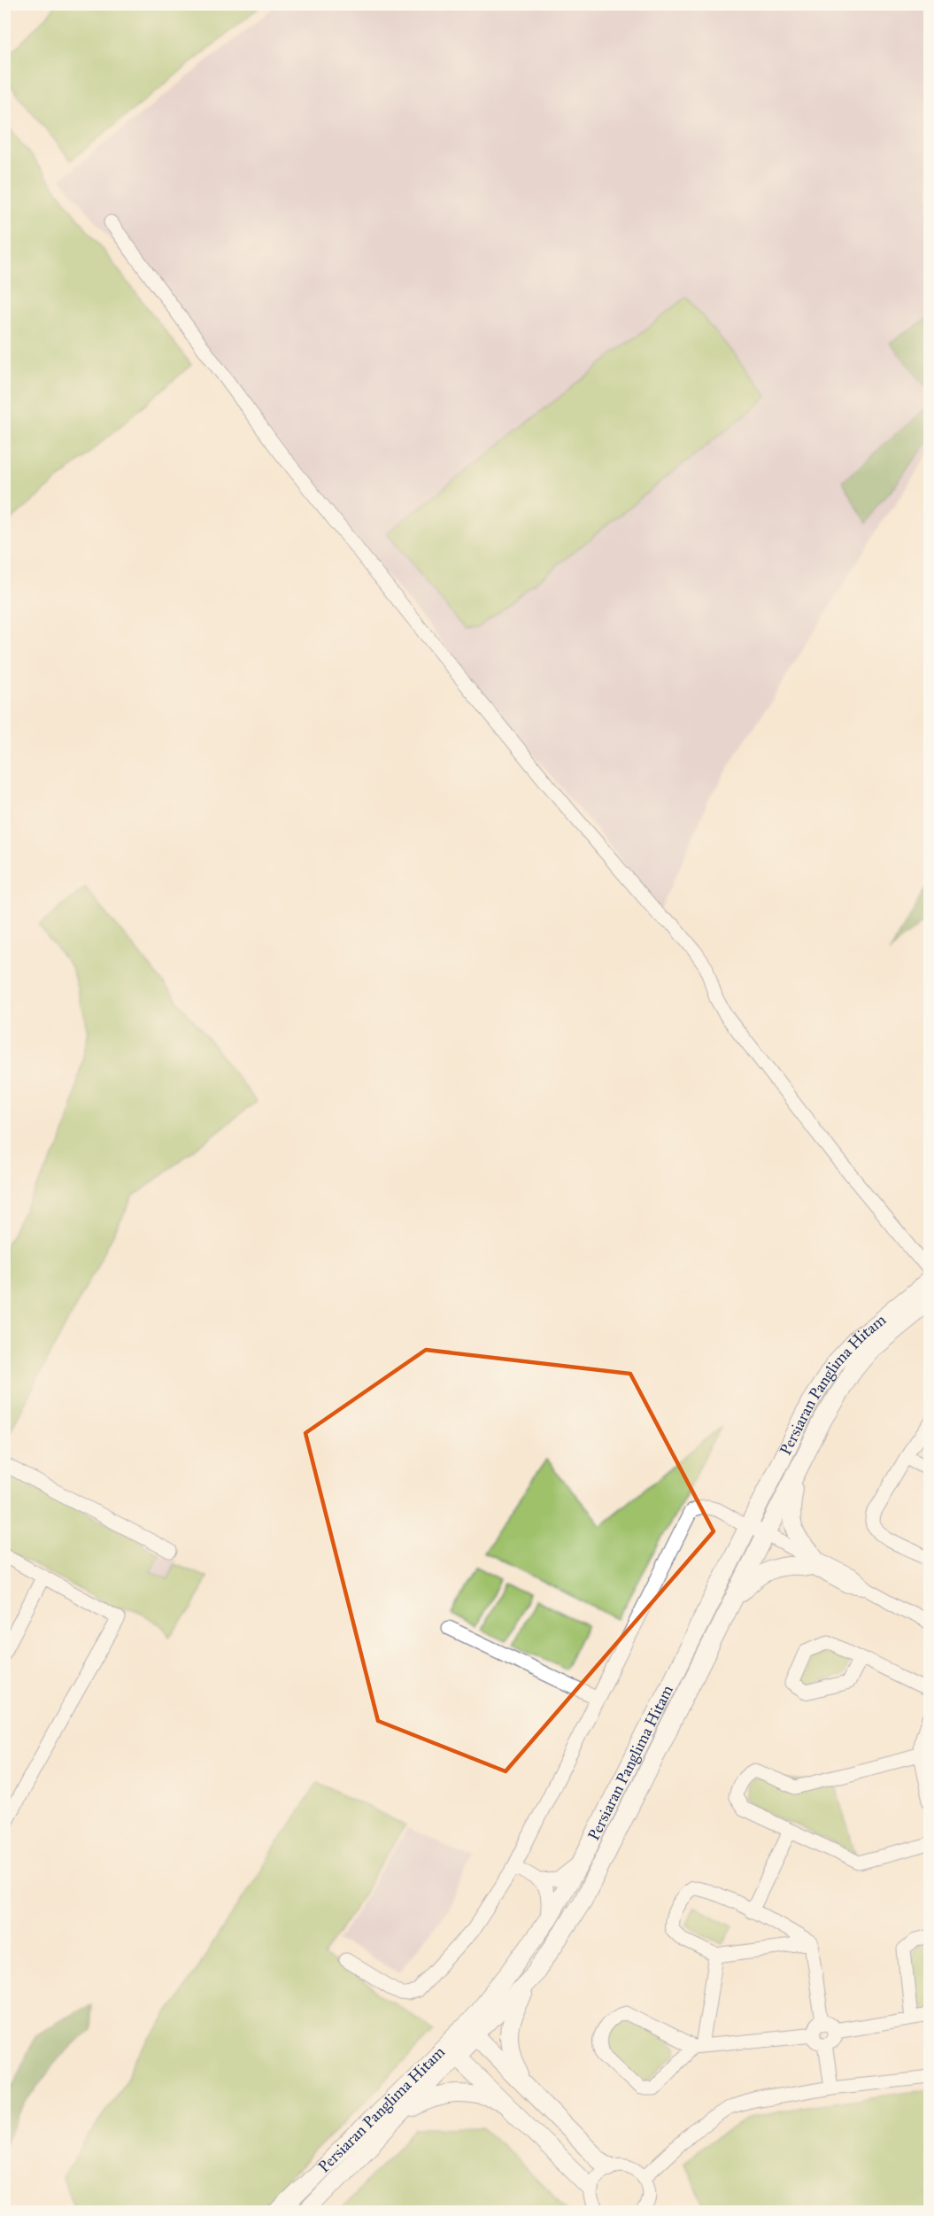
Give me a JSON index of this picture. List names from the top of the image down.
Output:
{
  "streets": {
    "main road": ["Persiaran Panglima Hitam"]
  }
}
